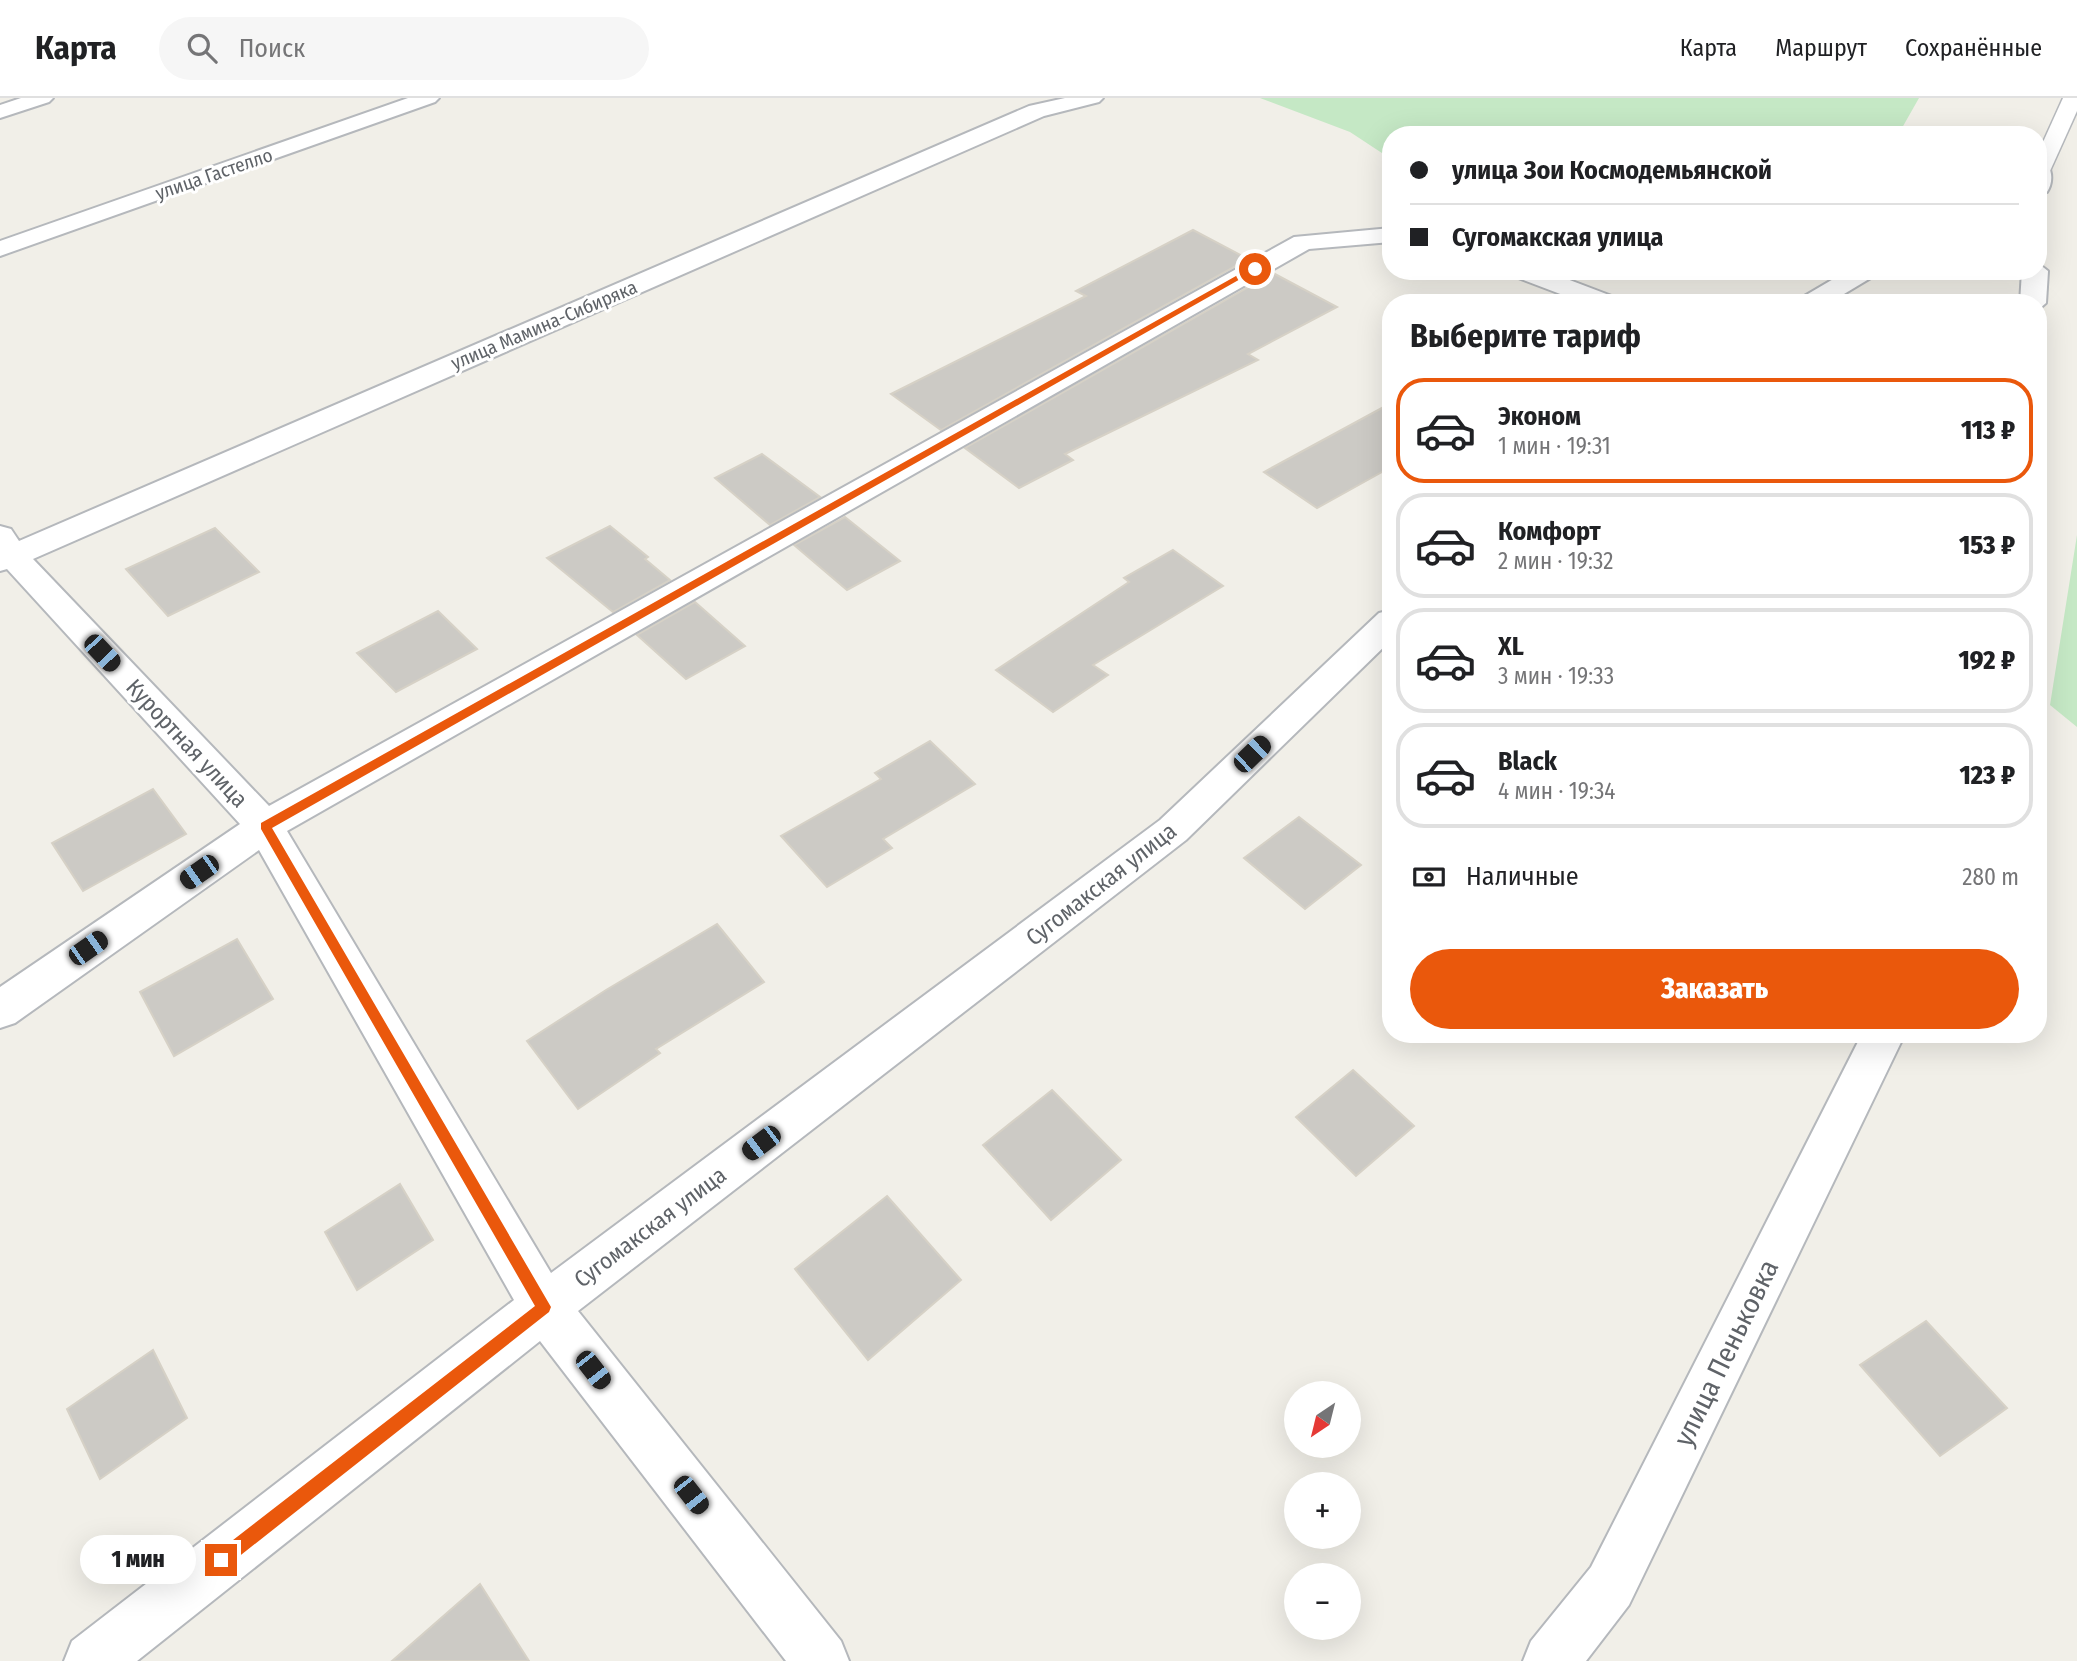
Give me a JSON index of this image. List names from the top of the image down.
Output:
{
  "streets": {
    "street": [
      "улица Гастелло",
      "улица Мамина-Сибиряка",
      "Курортная улица",
      "Сугомакская улица",
      "улица Пеньковка"
    ]
  },
  "crossings": [
    ["улица Мамина-Сибиряка", "Курортная улица"],
    ["Курортная улица", "Сугомакская улица"]
  ],
  "north": "bottom left",
  "page": {
    "header": "Карта",
    "search": "Поиск",
    "nav": ["Карта", "Маршрут", "Сохранённые"],
    "banner": ["улица Зои Космодемьянской", "Сугомакская улица"],
    "heading": "Выберите тариф",
    "list": [
      {
        "name": "Эконом",
        "note": "1 мин · 19:31",
        "value": "113 ₽"
      },
      {
        "name": "Комфорт",
        "note": "2 мин · 19:32",
        "value": "153 ₽"
      },
      {
        "name": "XL",
        "note": "3 мин · 19:33",
        "value": "192 ₽"
      },
      {
        "name": "Black",
        "note": "4 мин · 19:34",
        "value": "123 ₽"
      }
    ],
    "pay": ["Наличные", "280 m"],
    "buttons": "Заказать",
    "map_buttons": ["+", "−"],
    "bubble": "1 мин"
  }
}
